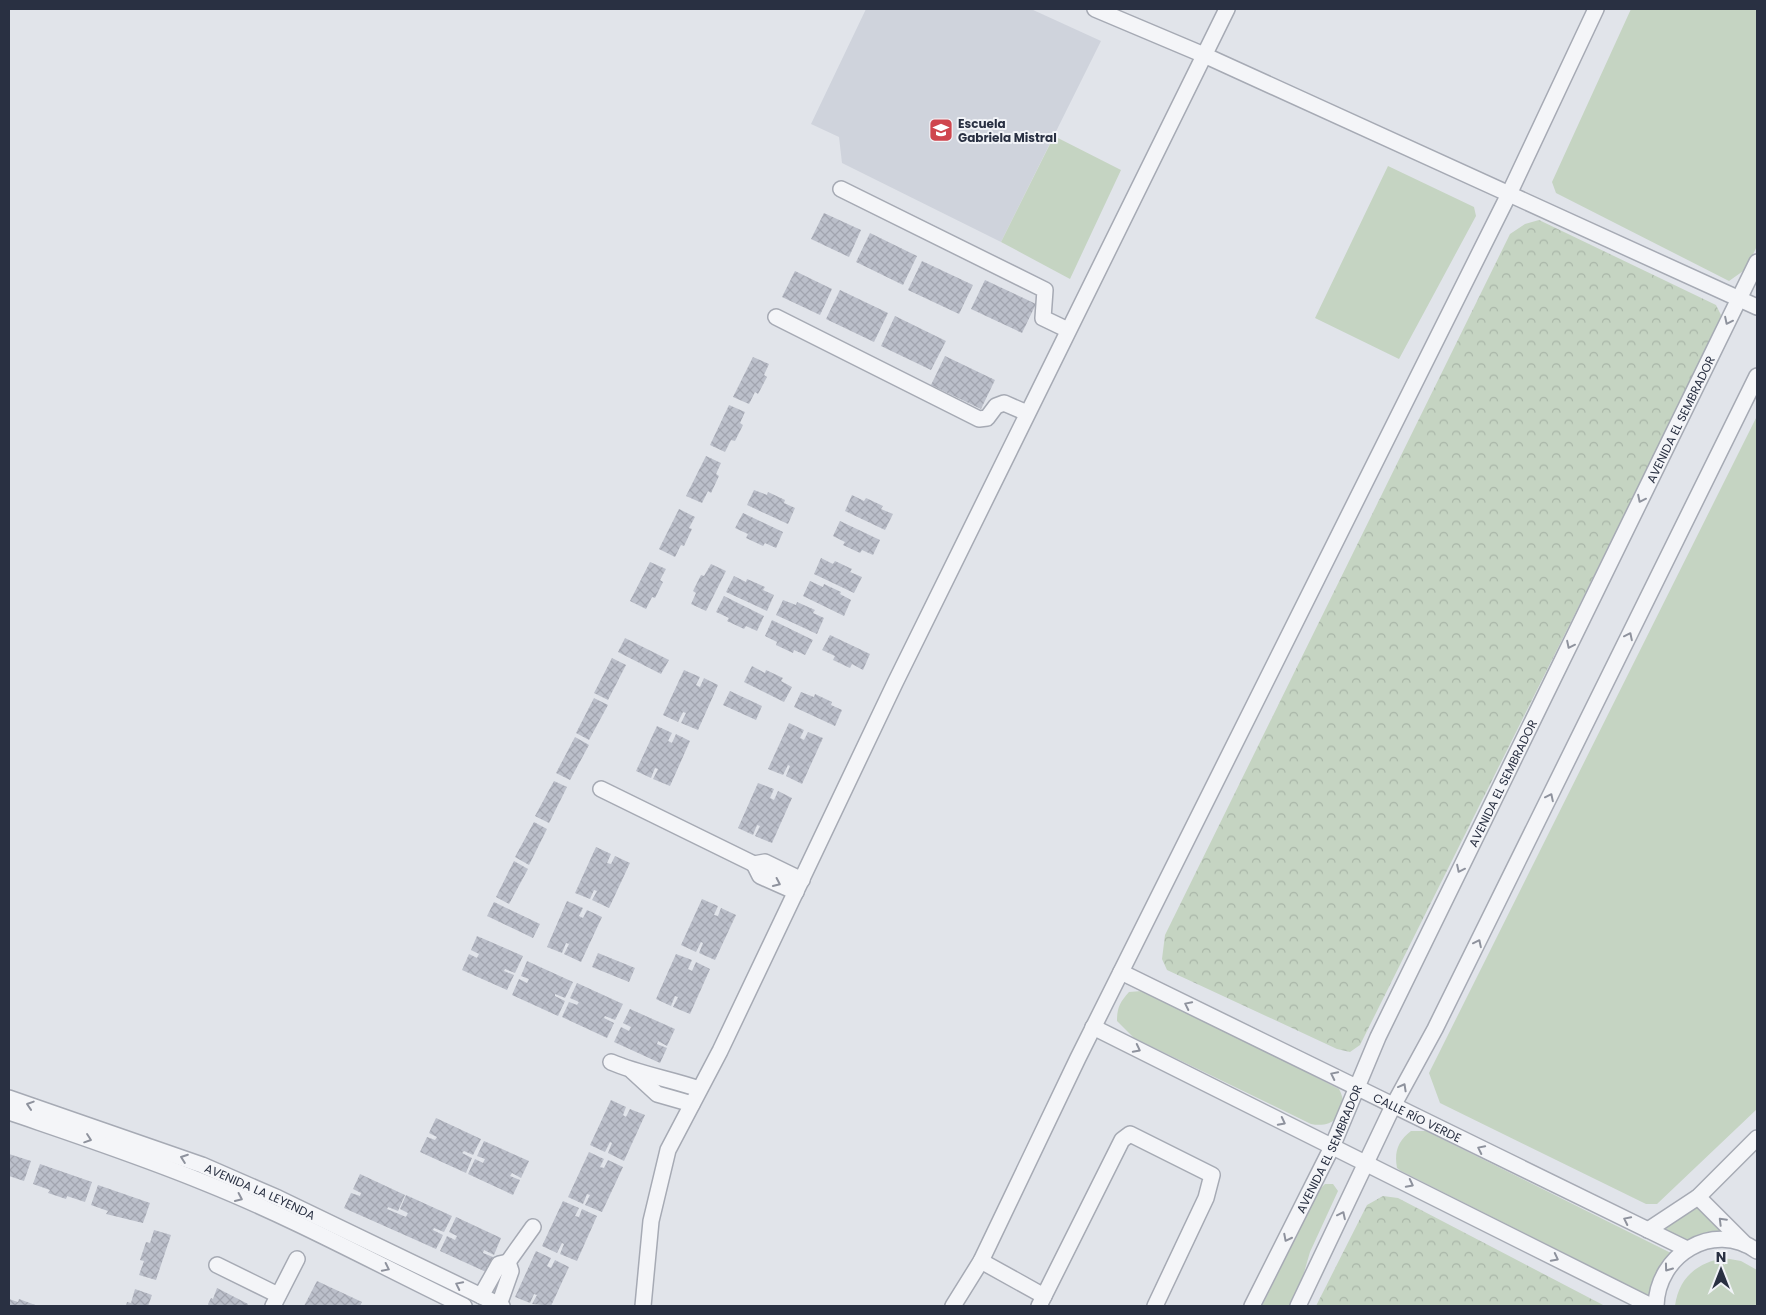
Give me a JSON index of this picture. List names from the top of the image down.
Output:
{
  "streets": {
    "street": ["AVENIDA EL SEMBRADOR", "CALLE RÍO VERDE", "AVENIDA LA LEYENDA"]
  },
  "crossings": [
    ["AVENIDA EL SEMBRADOR", "CALLE RÍO VERDE"]
  ],
  "places": {
    "school or university": ["Escuela Gabriela Mistral"]
  },
  "north": "top"
}
